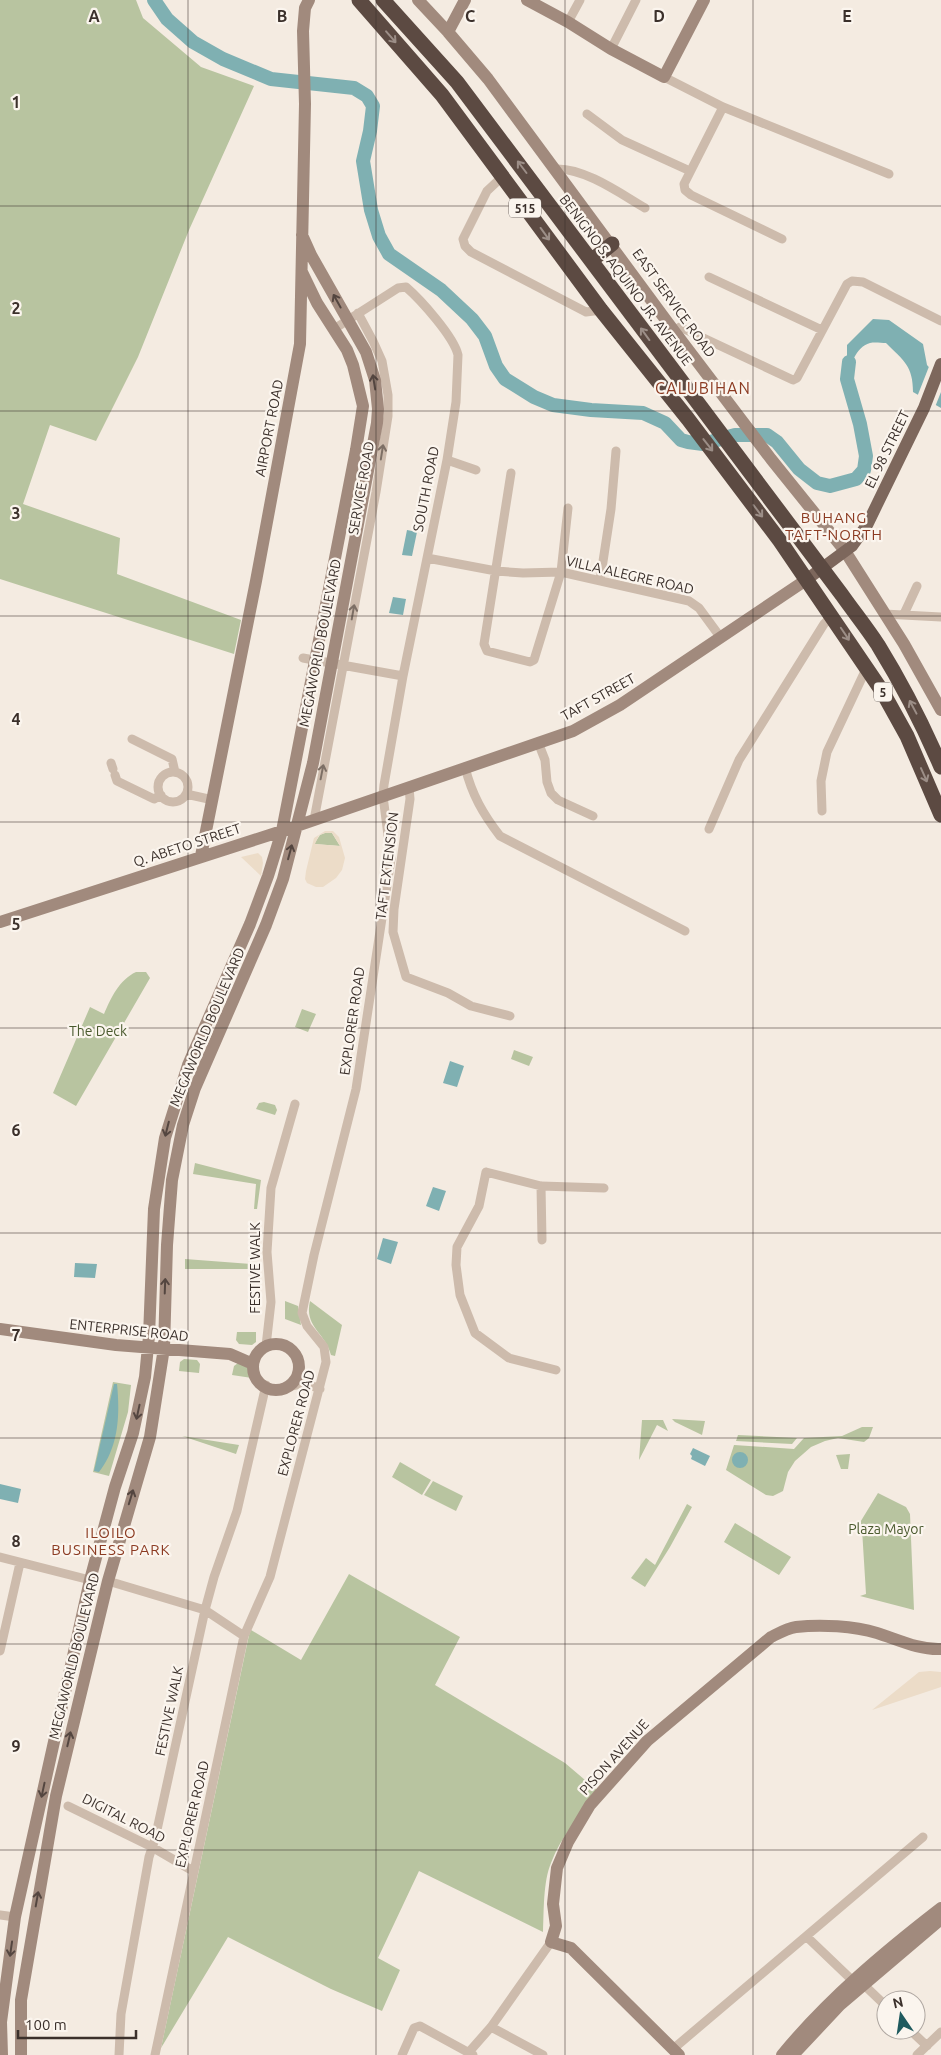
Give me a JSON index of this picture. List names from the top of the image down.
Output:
{
  "streets": {
    "highway": ["515", "BENIGNO S. AQUINO JR. AVENUE", "5"],
    "main road": [
      "EAST SERVICE ROAD",
      "AIRPORT ROAD",
      "EL 98 STREET",
      "MEGAWORLD BOULEVARD",
      "TAFT STREET",
      "Q. ABETO STREET",
      "ENTERPRISE ROAD",
      "PISON AVENUE"
    ],
    "street": [
      "SERVICE ROAD",
      "SOUTH ROAD",
      "VILLA ALEGRE ROAD",
      "TAFT EXTENSION",
      "EXPLORER ROAD",
      "FESTIVE WALK",
      "DIGITAL ROAD"
    ]
  },
  "crossings": [
    ["515", "EL 98 STREET"],
    ["515", "5"],
    ["515", "TAFT STREET"],
    ["BENIGNO S. AQUINO JR. AVENUE", "EL 98 STREET"],
    ["EAST SERVICE ROAD", "EL 98 STREET"],
    ["AIRPORT ROAD", "MEGAWORLD BOULEVARD"],
    ["AIRPORT ROAD", "Q. ABETO STREET"],
    ["EL 98 STREET", "5"],
    ["EL 98 STREET", "TAFT STREET"],
    ["SERVICE ROAD", "SOUTH ROAD"],
    ["SERVICE ROAD", "MEGAWORLD BOULEVARD"],
    ["SERVICE ROAD", "Q. ABETO STREET"],
    ["SOUTH ROAD", "VILLA ALEGRE ROAD"],
    ["SOUTH ROAD", "MEGAWORLD BOULEVARD"],
    ["SOUTH ROAD", "TAFT STREET"],
    ["SOUTH ROAD", "Q. ABETO STREET"],
    ["SOUTH ROAD", "EXPLORER ROAD"],
    ["VILLA ALEGRE ROAD", "TAFT STREET"],
    ["MEGAWORLD BOULEVARD", "Q. ABETO STREET"],
    ["MEGAWORLD BOULEVARD", "ENTERPRISE ROAD"],
    ["5", "TAFT STREET"],
    ["TAFT STREET", "Q. ABETO STREET"],
    ["TAFT STREET", "TAFT EXTENSION"],
    ["TAFT STREET", "EXPLORER ROAD"],
    ["Q. ABETO STREET", "EXPLORER ROAD"],
    ["EXPLORER ROAD", "DIGITAL ROAD"],
    ["FESTIVE WALK", "DIGITAL ROAD"]
  ],
  "one_way": ["SERVICE ROAD"],
  "districts": ["CALUBIHAN", "BUHANG TAFT-NORTH", "ILOILO BUSINESS PARK"],
  "parks": ["The Deck", "Plaza Mayor"],
  "scale_bar": "100 m",
  "north": "top",
  "grid": {
    "columns": [
      "A",
      "B",
      "C",
      "D",
      "E"
    ],
    "rows": [
      "1",
      "2",
      "3",
      "4",
      "5",
      "6",
      "7",
      "8",
      "9"
    ]
  }
}
